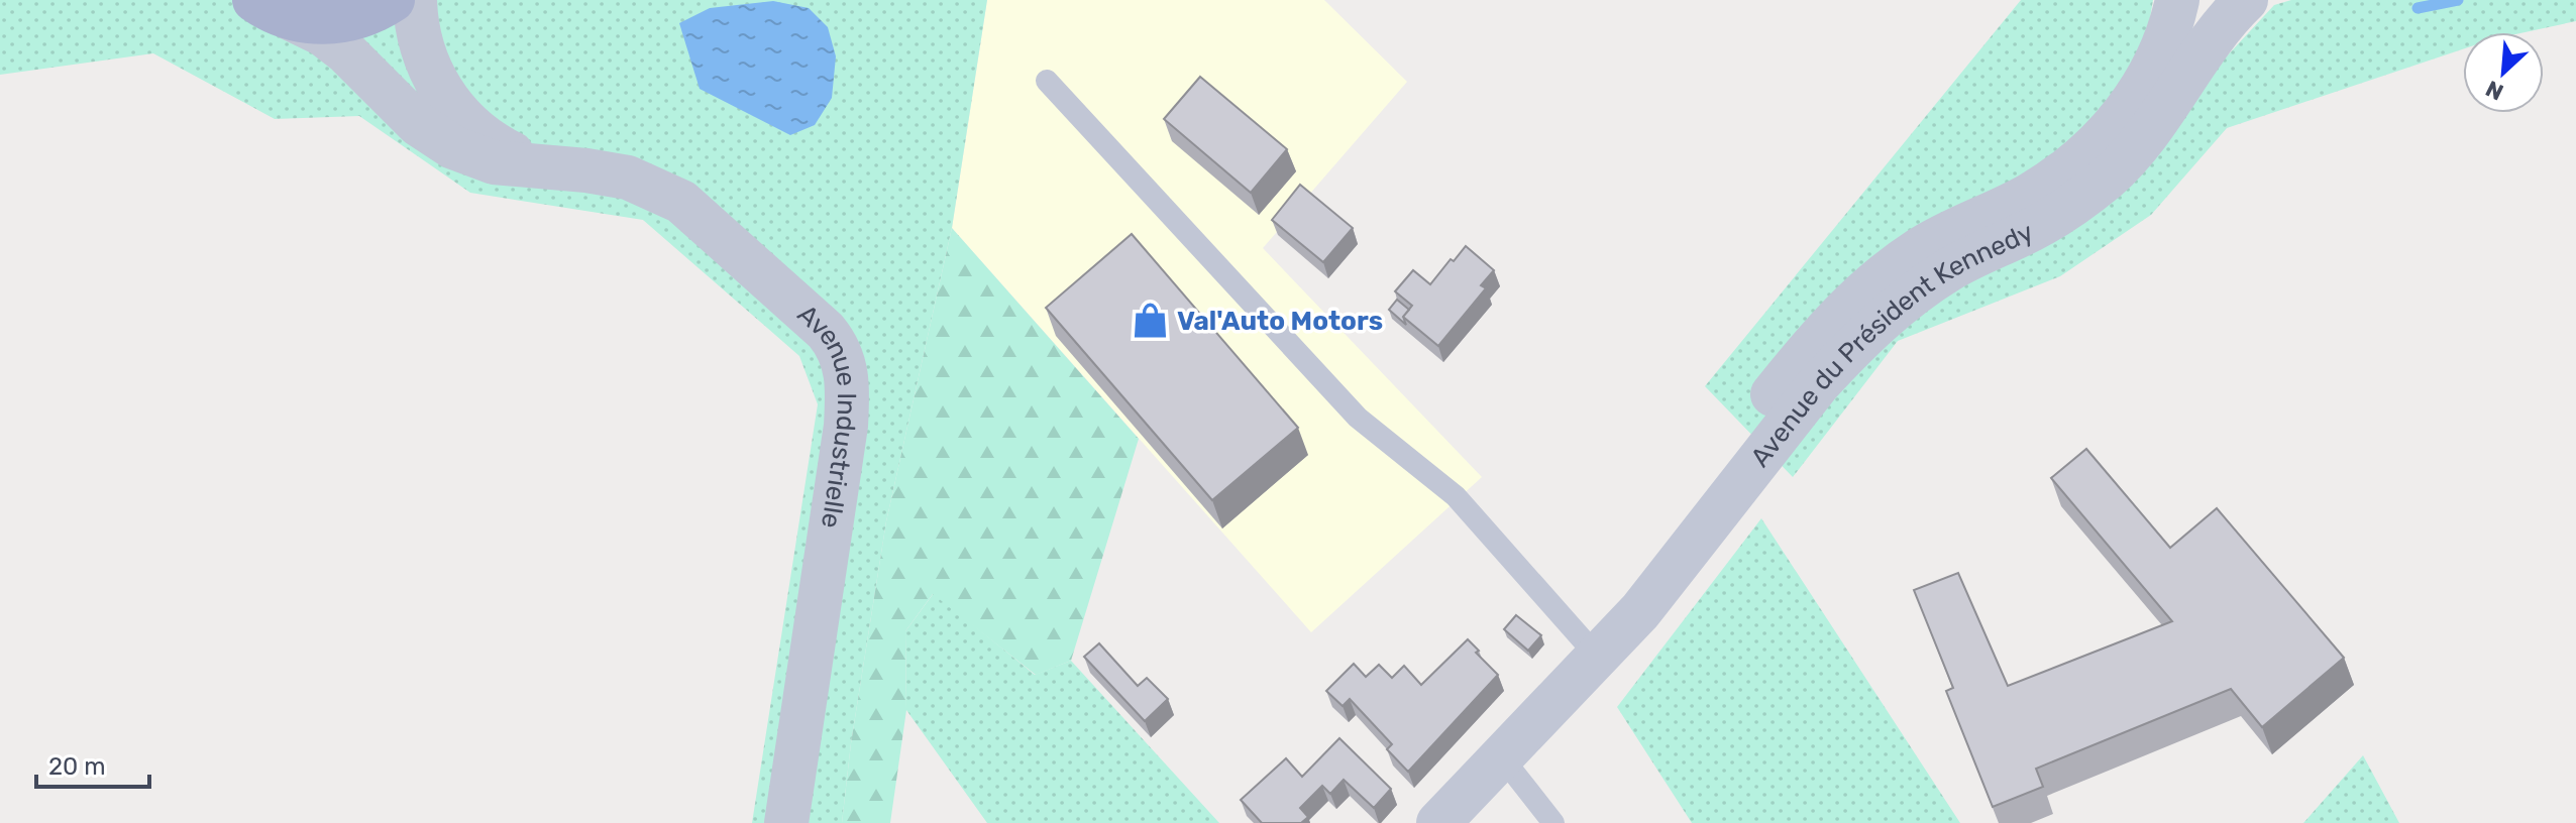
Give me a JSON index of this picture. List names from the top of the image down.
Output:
{
  "streets": {
    "street": ["Avenue du Président Kennedy", "Avenue Industrielle"]
  },
  "places": {
    "shop": ["Val'Auto Motors"]
  },
  "scale_bar": "20 m",
  "north": "bottom left"
}
